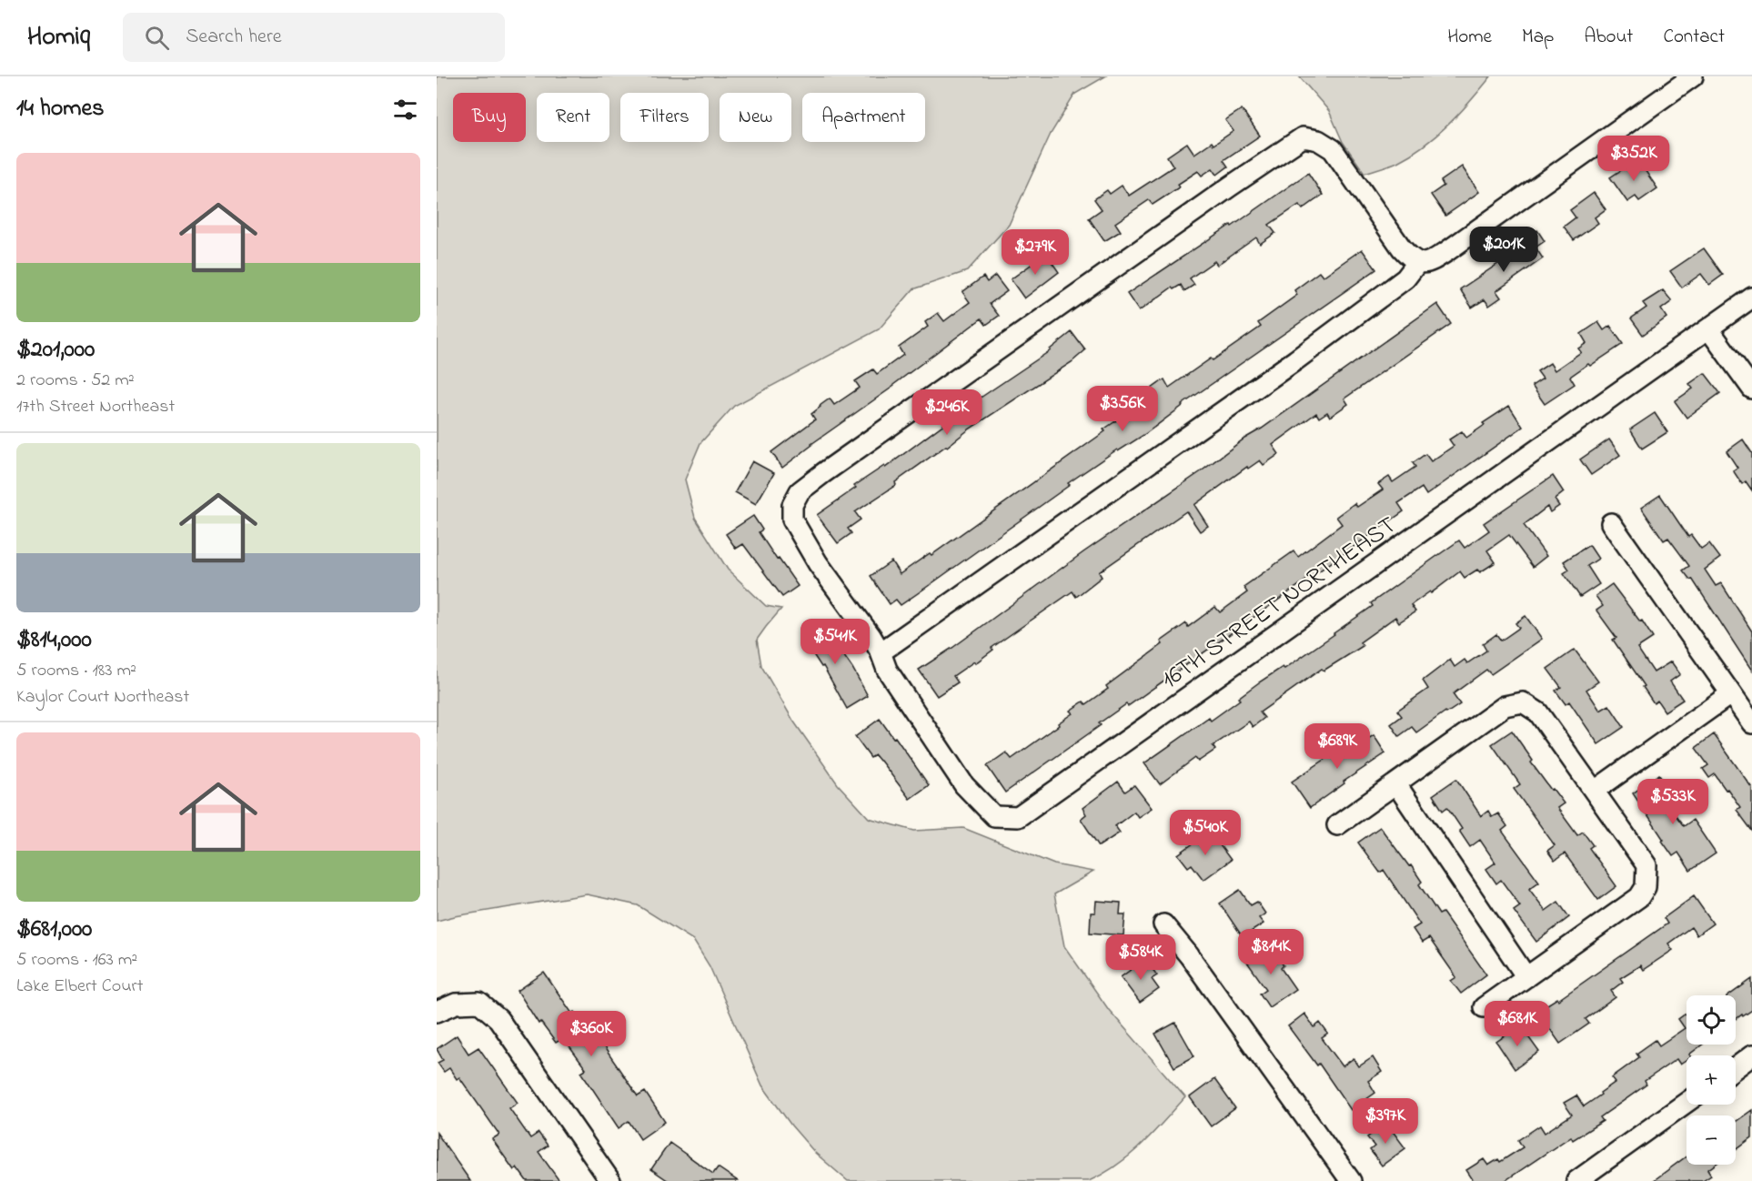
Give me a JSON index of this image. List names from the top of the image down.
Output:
{
  "streets": {
    "street": ["16TH STREET NORTHEAST"]
  },
  "page": {
    "header": "Homiq",
    "search": "Search here",
    "nav": [
      "Home",
      "Map",
      "About",
      "Contact"
    ],
    "heading": "14 homes",
    "chip": [
      "Buy",
      "Rent",
      "Filters",
      "New",
      "Apartment"
    ],
    "price": [
      "$352K",
      "$201K",
      "$279K",
      "$356K",
      "$246K",
      "$541K",
      "$689K",
      "$533K",
      "$540K",
      "$814K",
      "$584K",
      "$681K",
      "$360K",
      "$397K"
    ],
    "list": [
      {
        "name": "$201,000",
        "note": "2 rooms · 52 m² · 17th Street Northeast"
      },
      {
        "name": "$814,000",
        "note": "5 rooms · 183 m² · Kaylor Court Northeast"
      },
      {
        "name": "$681,000",
        "note": "5 rooms · 163 m² · Lake Elbert Court"
      }
    ],
    "map_buttons": ["+", "−"]
  }
}
